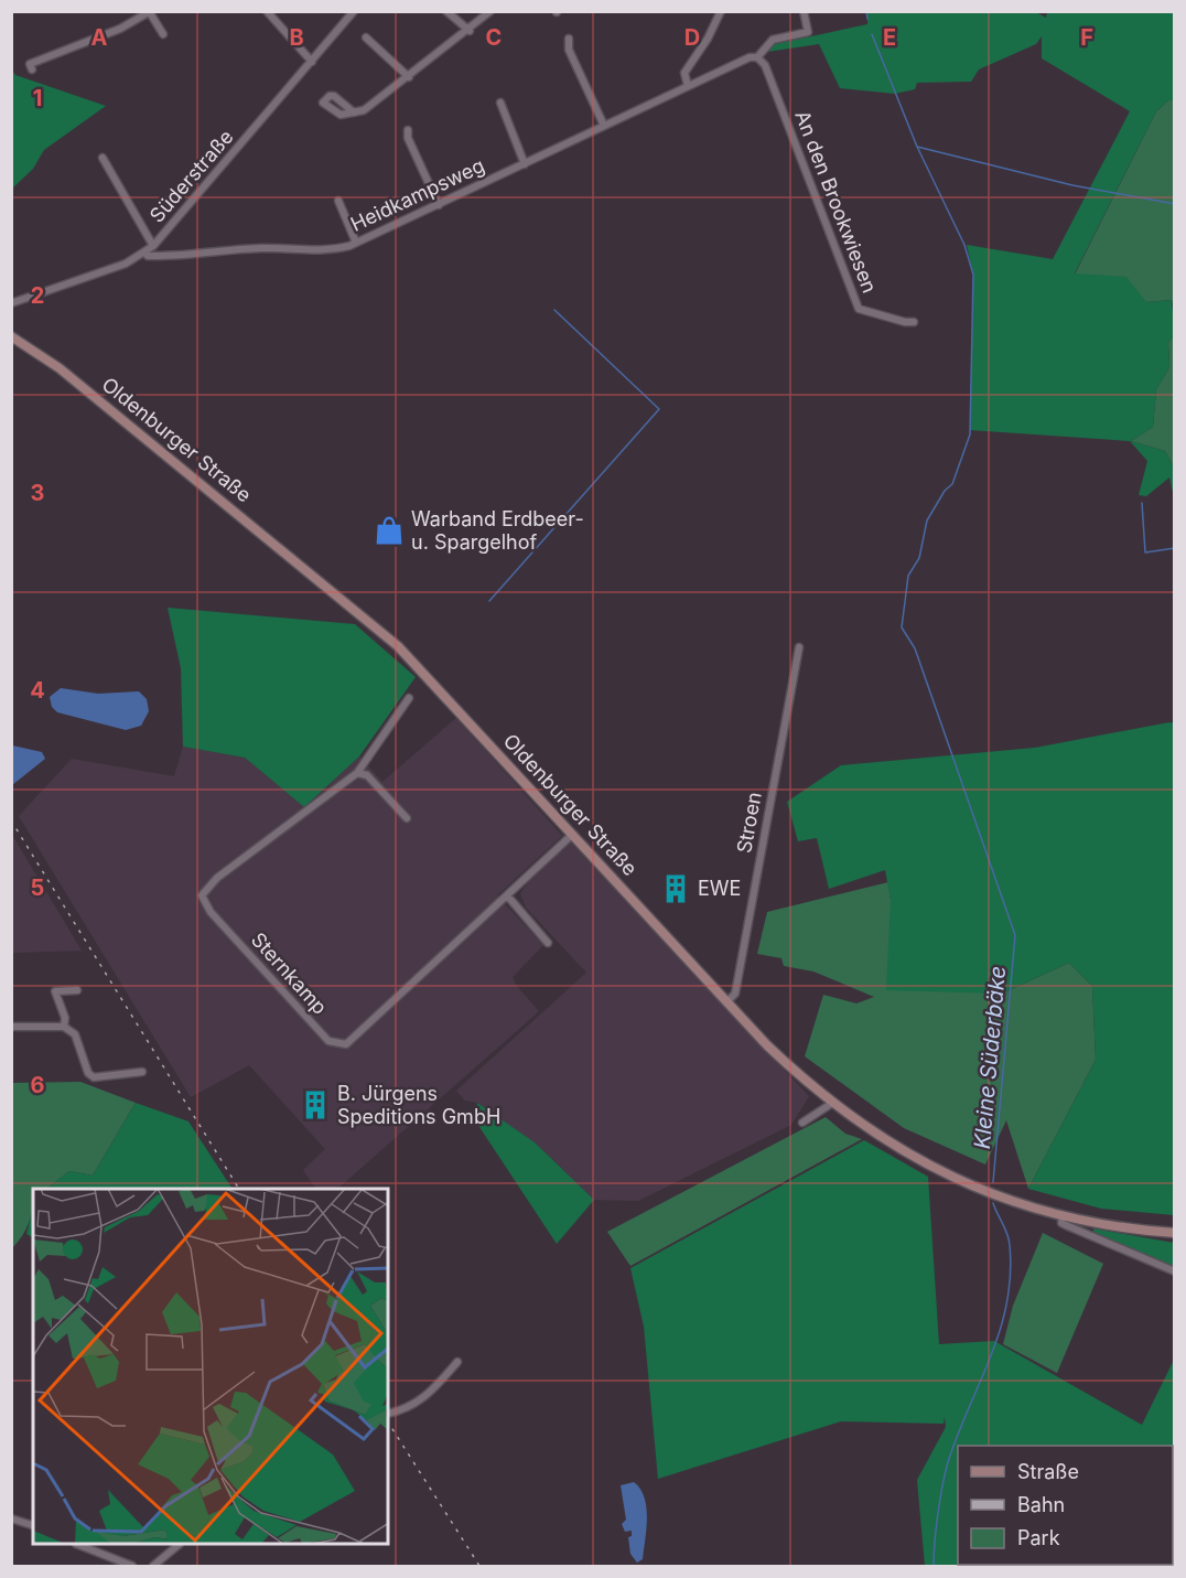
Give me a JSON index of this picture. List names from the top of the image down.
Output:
{
  "streets": {
    "main road": ["Oldenburger Straße"],
    "street": [
      "Süderstraße",
      "Heidkampsweg",
      "An den Brookwiesen",
      "Stroen",
      "Sternkamp"
    ]
  },
  "crossings": [
    ["Süderstraße", "Heidkampsweg"],
    ["Heidkampsweg", "An den Brookwiesen"],
    ["Oldenburger Straße", "Stroen"],
    ["Oldenburger Straße", "Sternkamp"]
  ],
  "water": ["Kleine Süderbäke"],
  "places": {
    "shop": ["Warband Erdbeer- u. Spargelhof"],
    "building": ["EWE", "B. Jürgens Speditions GmbH"]
  },
  "legend": ["Straße", "Bahn", "Park"],
  "grid": {
    "columns": [
      "A",
      "B",
      "C",
      "D",
      "E",
      "F"
    ],
    "rows": [
      "1",
      "2",
      "3",
      "4",
      "5",
      "6"
    ]
  }
}
